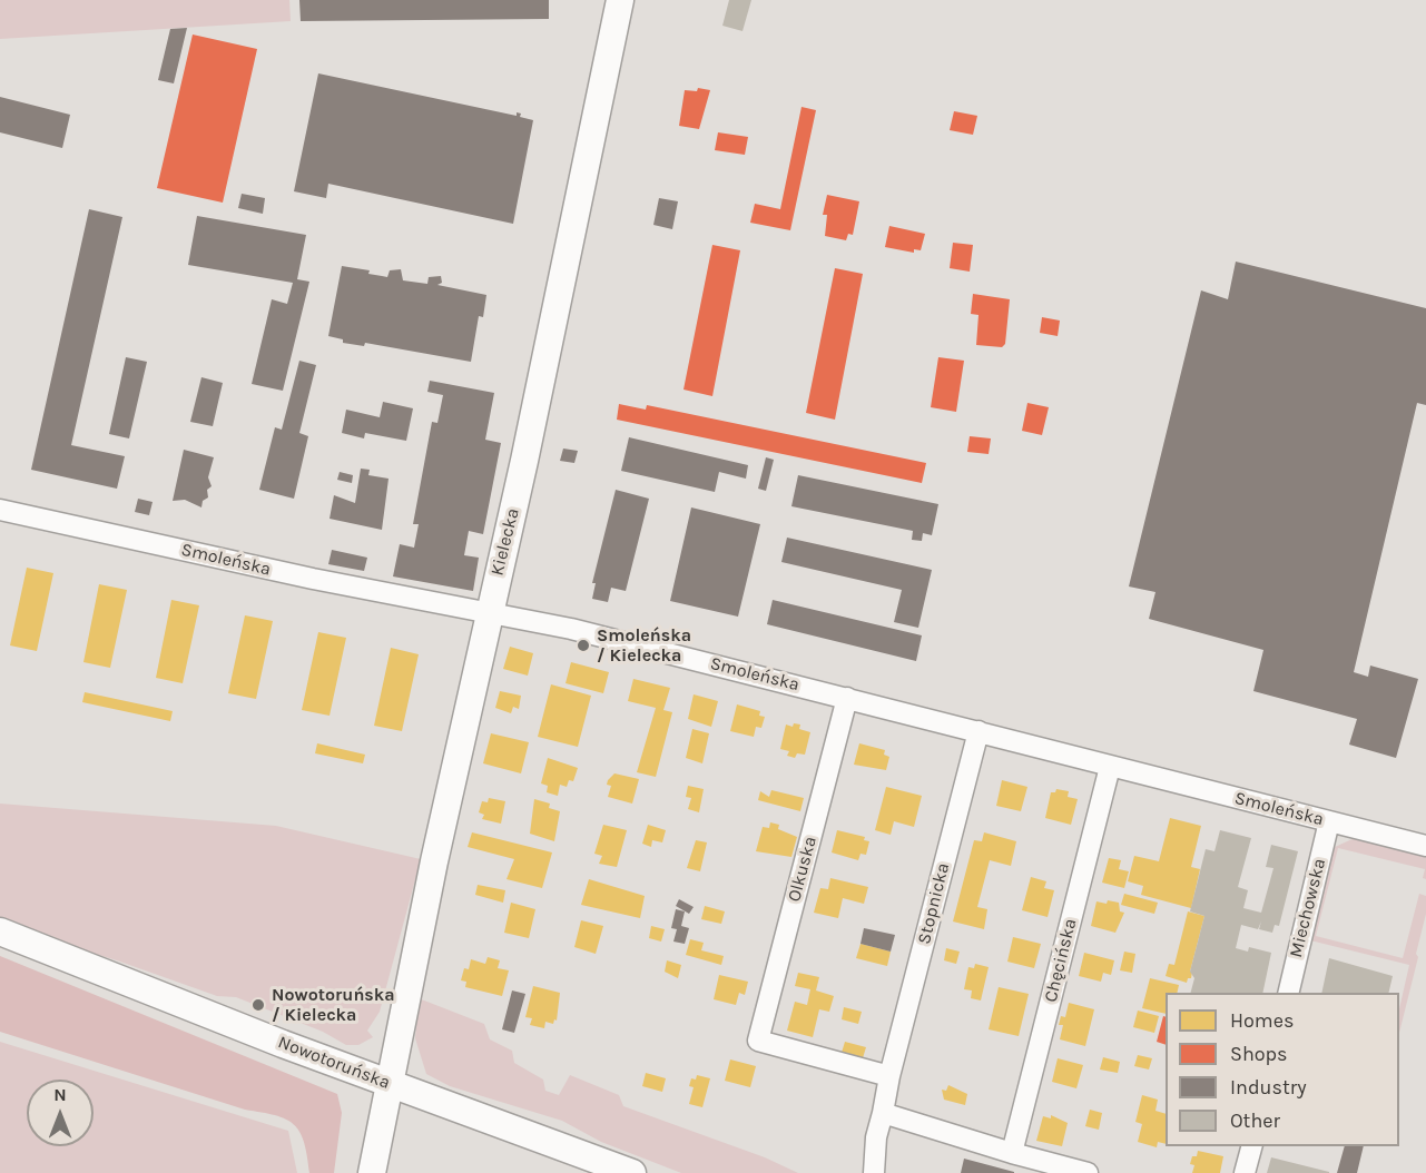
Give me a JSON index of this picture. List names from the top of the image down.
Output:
{
  "streets": {
    "street": [
      "Kielecka",
      "Smoleńska",
      "Olkuska",
      "Stopnicka",
      "Miechowska",
      "Chęcińska",
      "Nowotoruńska"
    ]
  },
  "crossings": [
    ["Kielecka", "Smoleńska"],
    ["Kielecka", "Nowotoruńska"],
    ["Smoleńska", "Olkuska"],
    ["Smoleńska", "Stopnicka"],
    ["Smoleńska", "Miechowska"],
    ["Smoleńska", "Chęcińska"],
    ["Olkuska", "Stopnicka"]
  ],
  "places": ["Smoleńska / Kielecka", "Nowotoruńska / Kielecka"],
  "legend": [
    "Homes",
    "Shops",
    "Industry",
    "Other"
  ],
  "north": "top"
}
